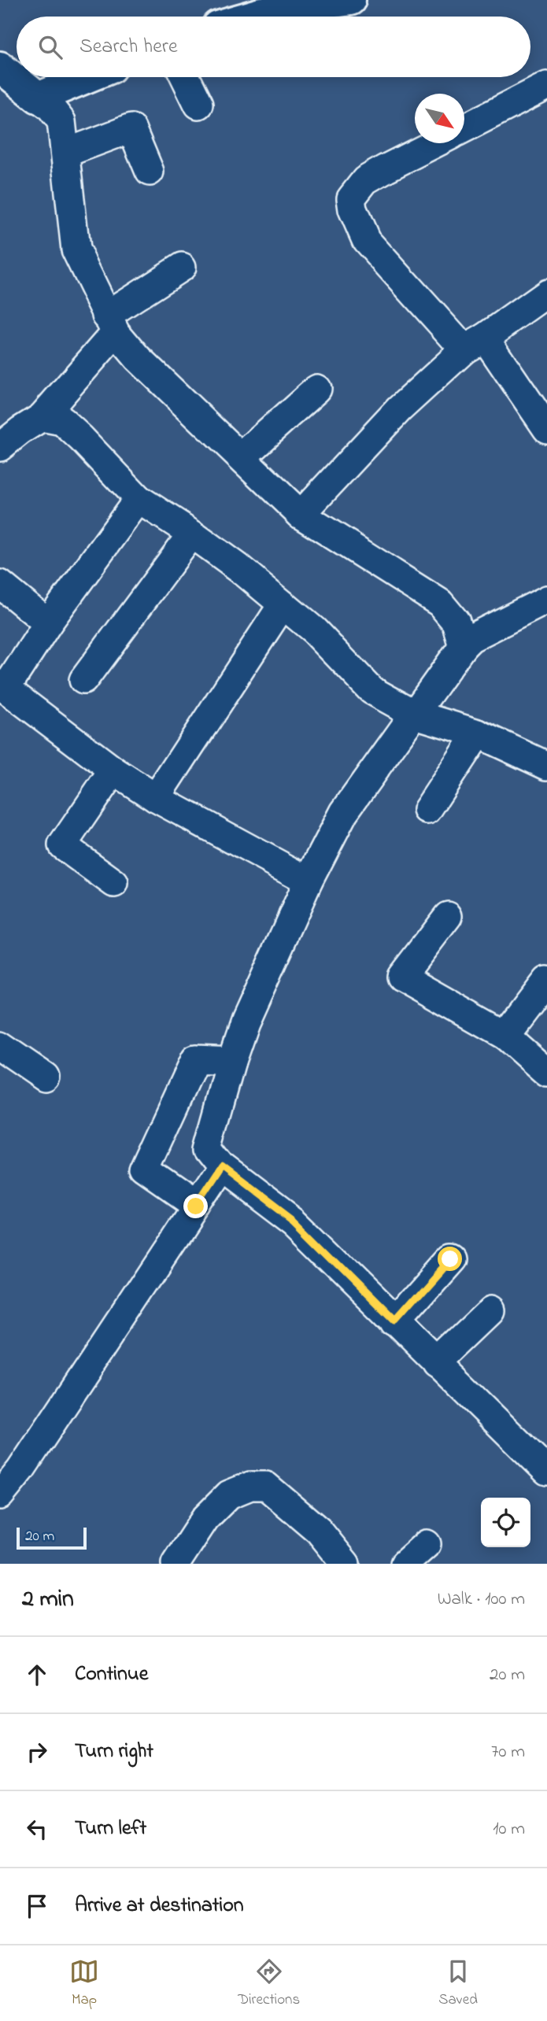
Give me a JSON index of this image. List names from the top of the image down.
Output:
{
  "scale_bar": "20 m",
  "north": "bottom right",
  "page": {
    "search": "Search here",
    "scale": "20 m",
    "heading": ["2 min", "Walk · 100 m"],
    "list": [
      ["Continue", "20 m"],
      ["Turn right", "70 m"],
      ["Turn left", "10 m"],
      "Arrive at destination"
    ],
    "nav": ["Map", "Directions", "Saved"]
  }
}
